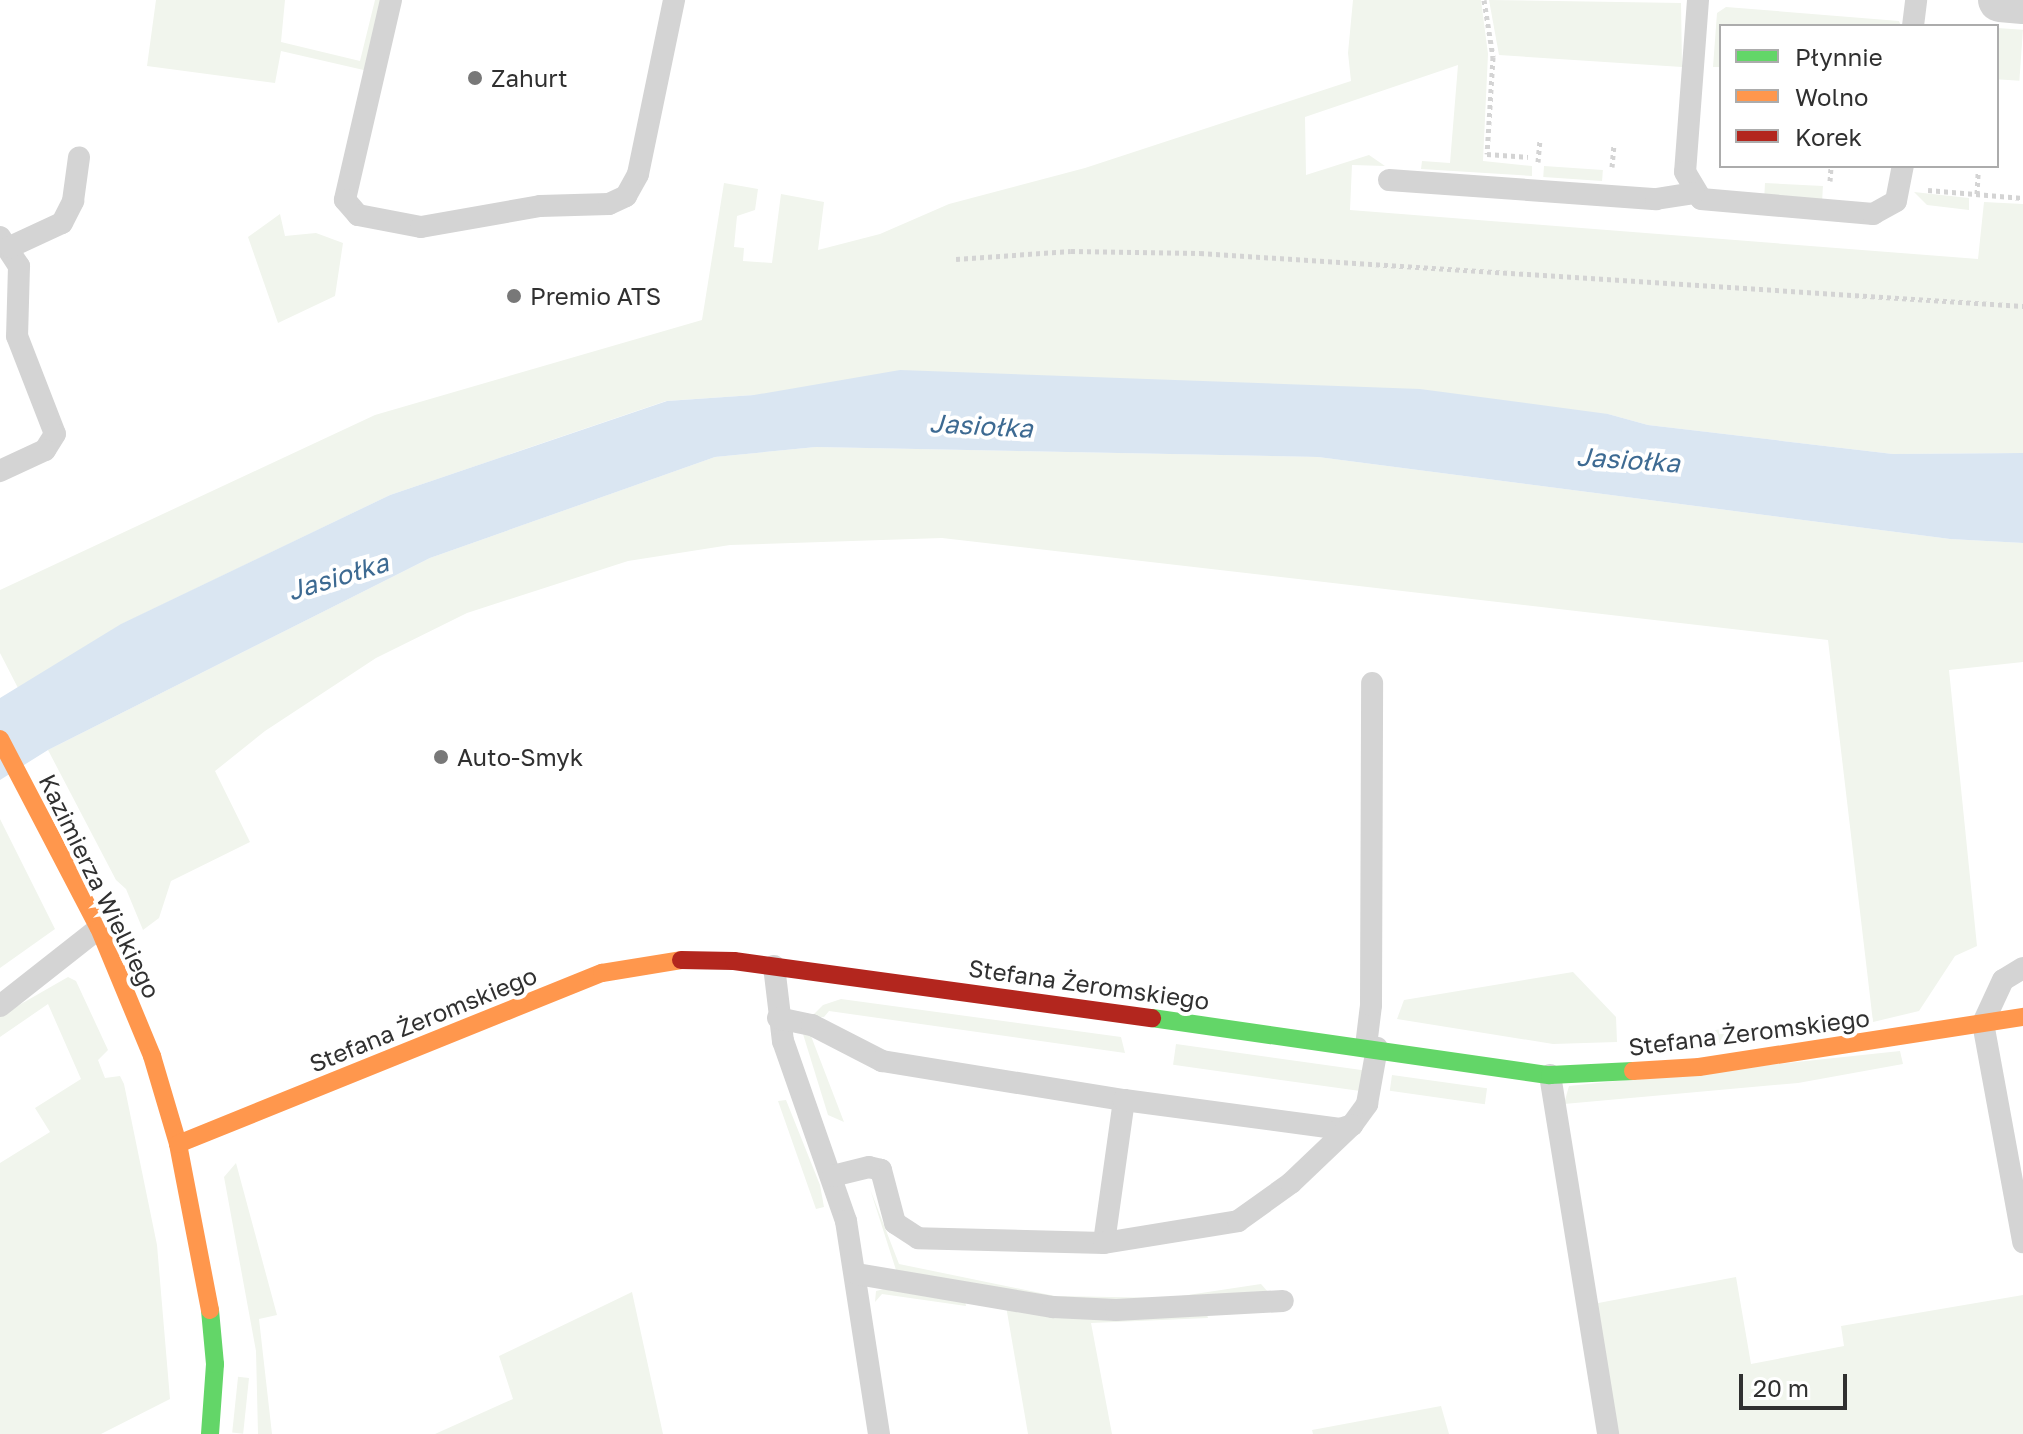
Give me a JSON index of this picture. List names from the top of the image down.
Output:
{
  "streets": {
    "street": ["Kazimierza Wielkiego", "Stefana Żeromskiego"]
  },
  "crossings": [
    ["Kazimierza Wielkiego", "Stefana Żeromskiego"]
  ],
  "water": ["Jasiołka"],
  "places": ["Zahurt", "Premio ATS", "Auto-Smyk"],
  "legend": ["Płynnie", "Wolno", "Korek"],
  "scale_bar": "20 m"
}
